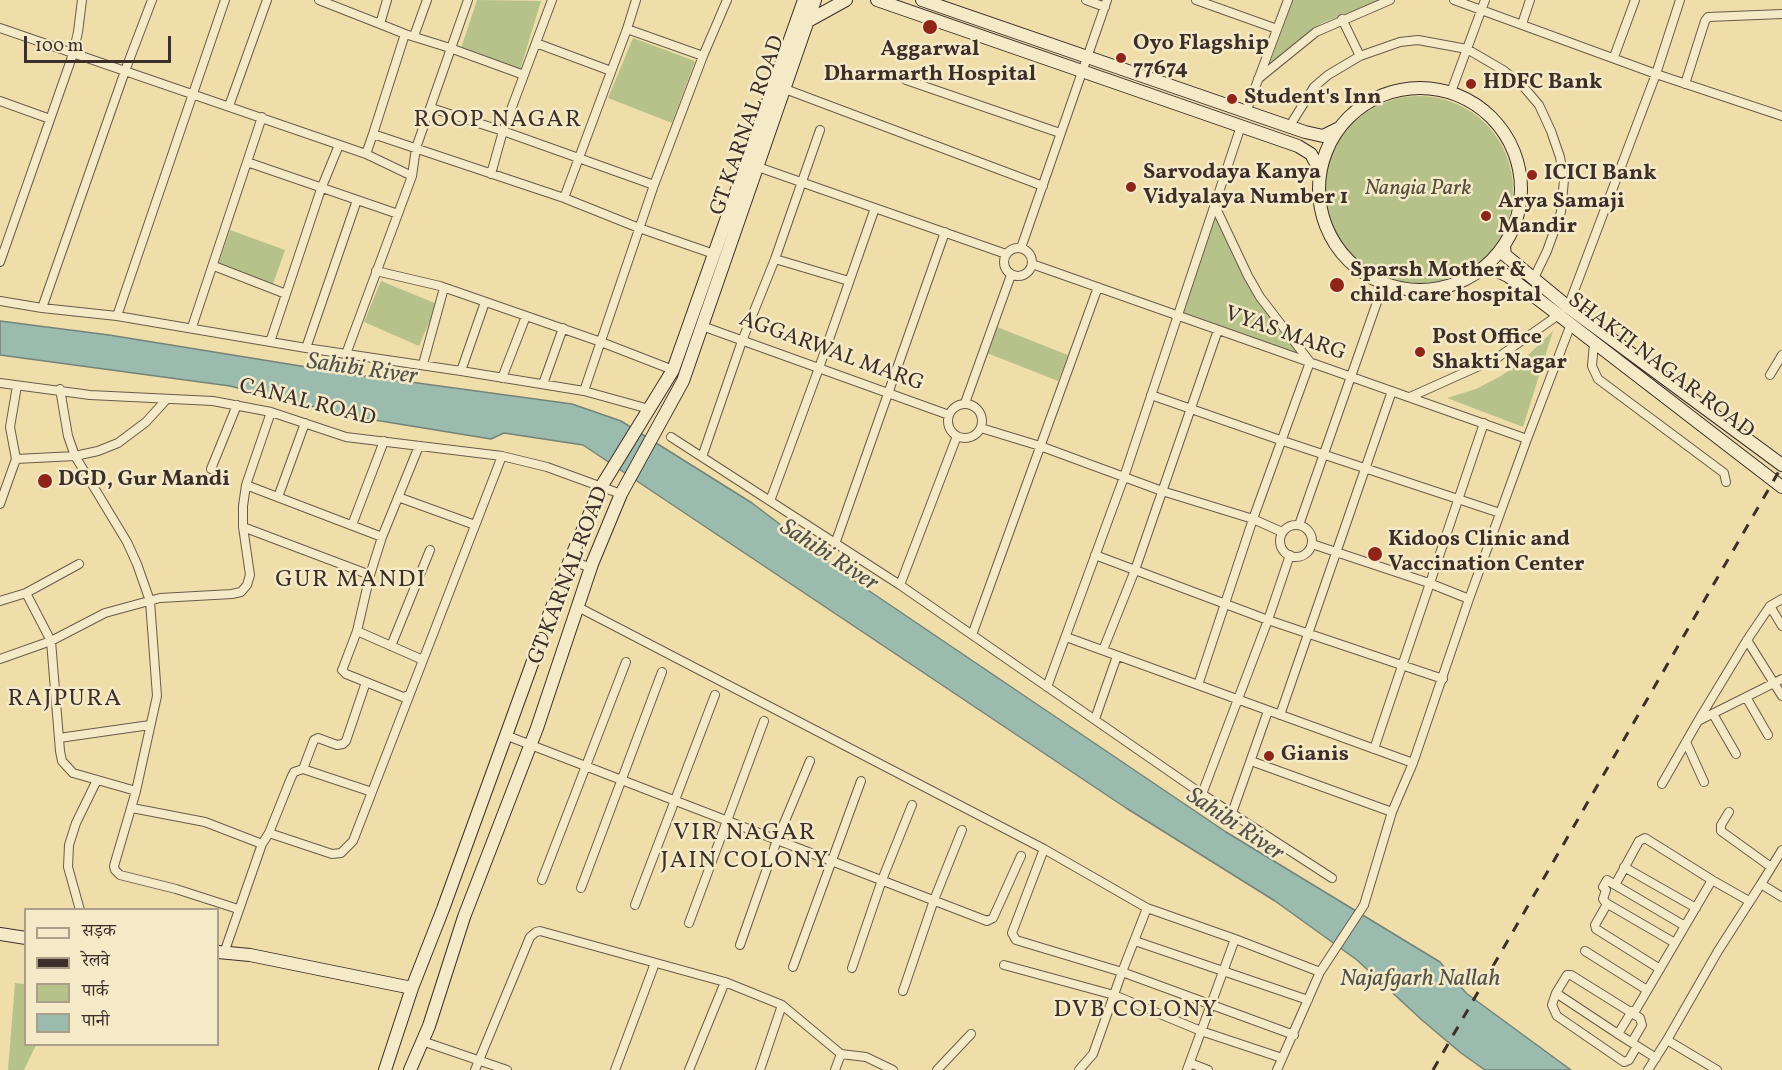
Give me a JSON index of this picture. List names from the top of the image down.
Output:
{
  "streets": {
    "street": [
      "GT KARNAL ROAD",
      "VYAS MARG",
      "AGGARWAL MARG",
      "SHAKTI NAGAR ROAD",
      "CANAL ROAD"
    ]
  },
  "crossings": [
    ["GT KARNAL ROAD", "AGGARWAL MARG"],
    ["GT KARNAL ROAD", "CANAL ROAD"]
  ],
  "districts": [
    "ROOP NAGAR",
    "GUR MANDI",
    "RAJPURA",
    "VIR NAGAR JAIN COLONY",
    "DVB COLONY"
  ],
  "water": ["Sahibi River", "Najafgarh Nallah"],
  "parks": ["Nangia Park"],
  "places": [
    "Aggarwal Dharmarth Hospital",
    "Oyo Flagship 77674",
    "HDFC Bank",
    "Student's Inn",
    "ICICI Bank",
    "Sarvodaya Kanya Vidyalaya Number 1",
    "Arya Samaji Mandir",
    "Sparsh Mother & child care hospital",
    "Post Office Shakti Nagar",
    "DGD, Gur Mandi",
    "Kidoos Clinic and Vaccination Center",
    "Gianis"
  ],
  "legend": [
    "सड़क",
    "रेलवे",
    "पार्क",
    "पानी"
  ],
  "scale_bar": "100 m"
}
